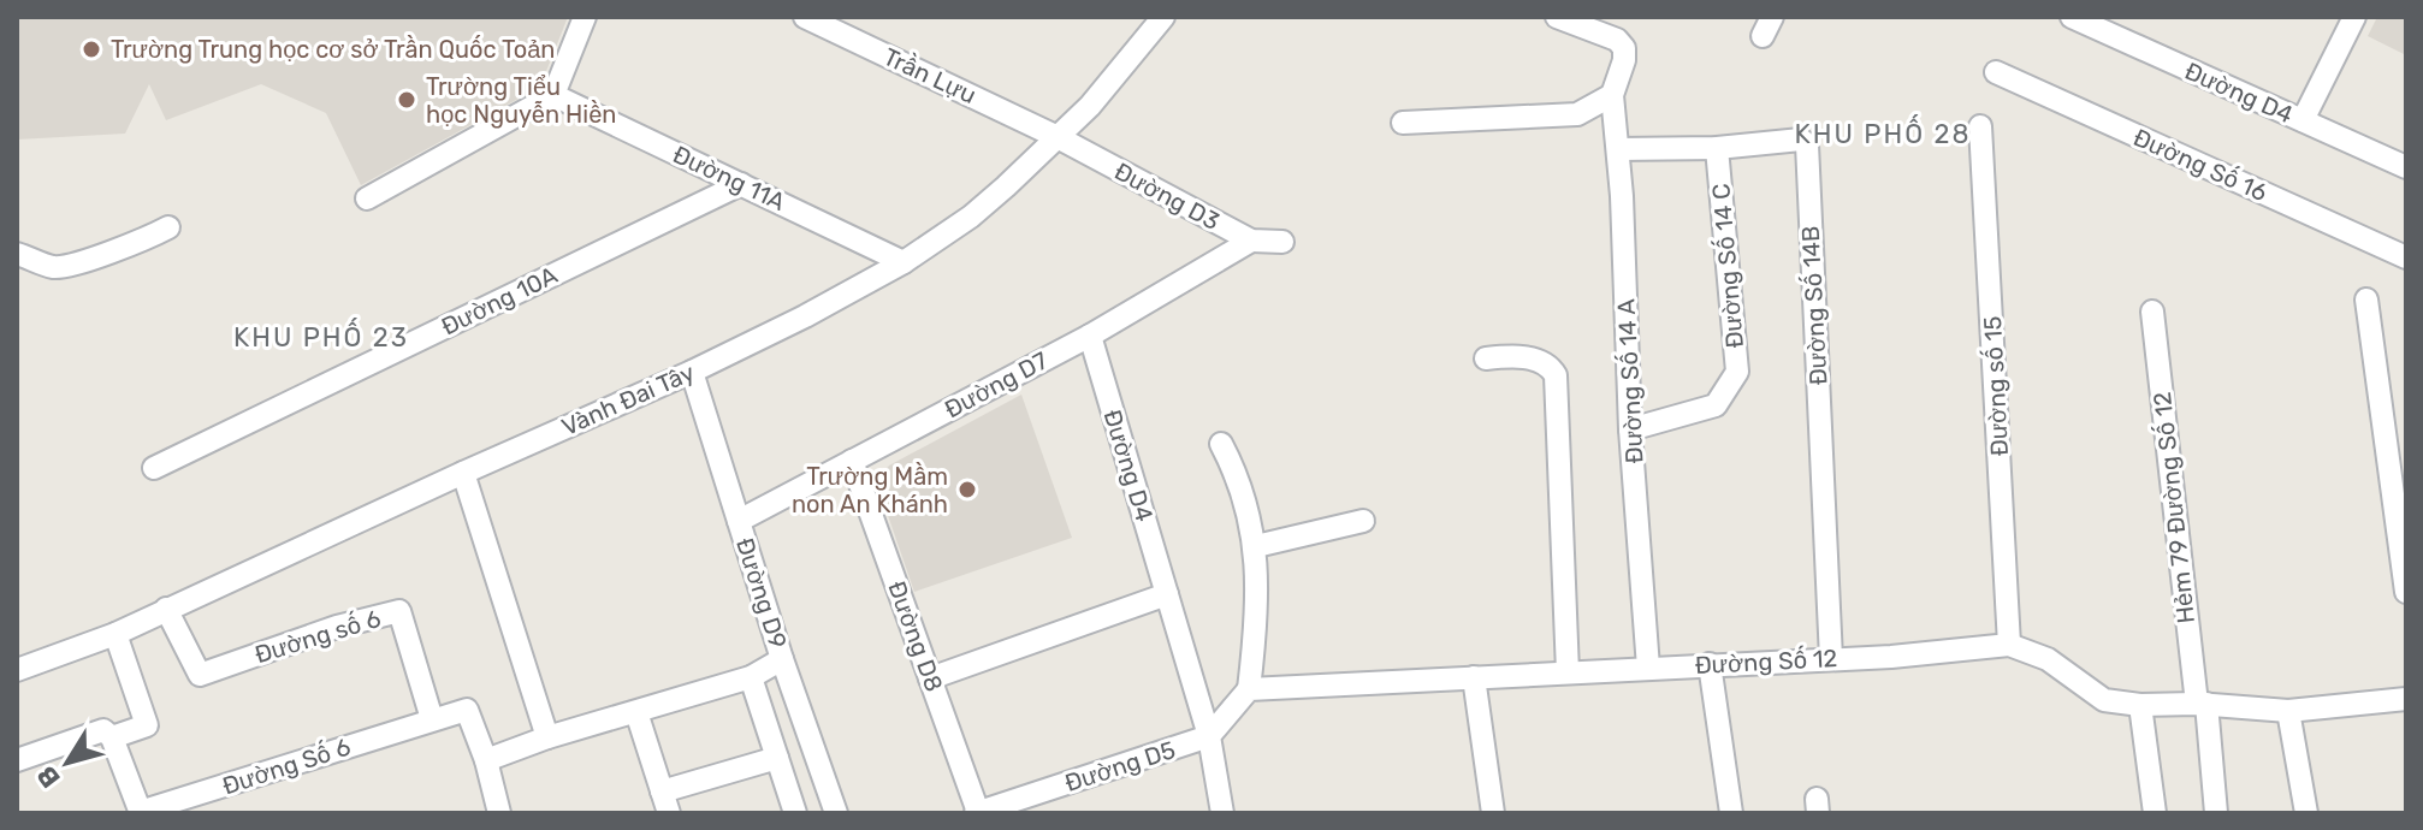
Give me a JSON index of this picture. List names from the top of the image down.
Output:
{
  "streets": {
    "street": [
      "Trần Lựu",
      "Đường D4",
      "Đường Số 16",
      "Đường 11A",
      "Đường D3",
      "Đường Số 14 C",
      "Đường 10A",
      "Đường Số 14B",
      "Đường Số 14 A",
      "Đường D7",
      "Đường số 15",
      "Vành Đai Tây",
      "Hẻm 79 Đường Số 12",
      "Đường D9",
      "Đường số 6",
      "Đường D8",
      "Đường Số 12",
      "Đường Số 6",
      "Đường D5"
    ]
  },
  "crossings": [
    ["Trần Lựu", "Đường D3"],
    ["Trần Lựu", "Vành Đai Tây"],
    ["Đường D4", "Đường D7"],
    ["Đường D4", "Đường D5"],
    ["Đường 11A", "Đường 10A"],
    ["Đường 11A", "Vành Đai Tây"],
    ["Đường D3", "Đường D7"],
    ["Đường D3", "Vành Đai Tây"],
    ["Đường Số 14 C", "Đường Số 14B"],
    ["Đường Số 14 C", "Đường Số 14 A"],
    ["Đường Số 14B", "Đường Số 14 A"],
    ["Đường Số 14B", "Đường Số 12"],
    ["Đường Số 14 A", "Đường Số 12"],
    ["Đường D7", "Đường D9"],
    ["Đường D7", "Đường D8"],
    ["Đường số 15", "Đường Số 12"],
    ["Vành Đai Tây", "Đường D9"],
    ["Vành Đai Tây", "Đường số 6"],
    ["Hẻm 79 Đường Số 12", "Đường Số 12"],
    ["Đường số 6", "Đường Số 6"],
    ["Đường D8", "Đường D5"]
  ],
  "districts": ["KHU PHỐ 28", "KHU PHỐ 23"],
  "places": ["Trường Trung học cơ sở Trần Quốc Toản", "Trường Tiểu học Nguyễn Hiền", "Trường Mầm non An Khánh"],
  "north": "bottom left"
}
